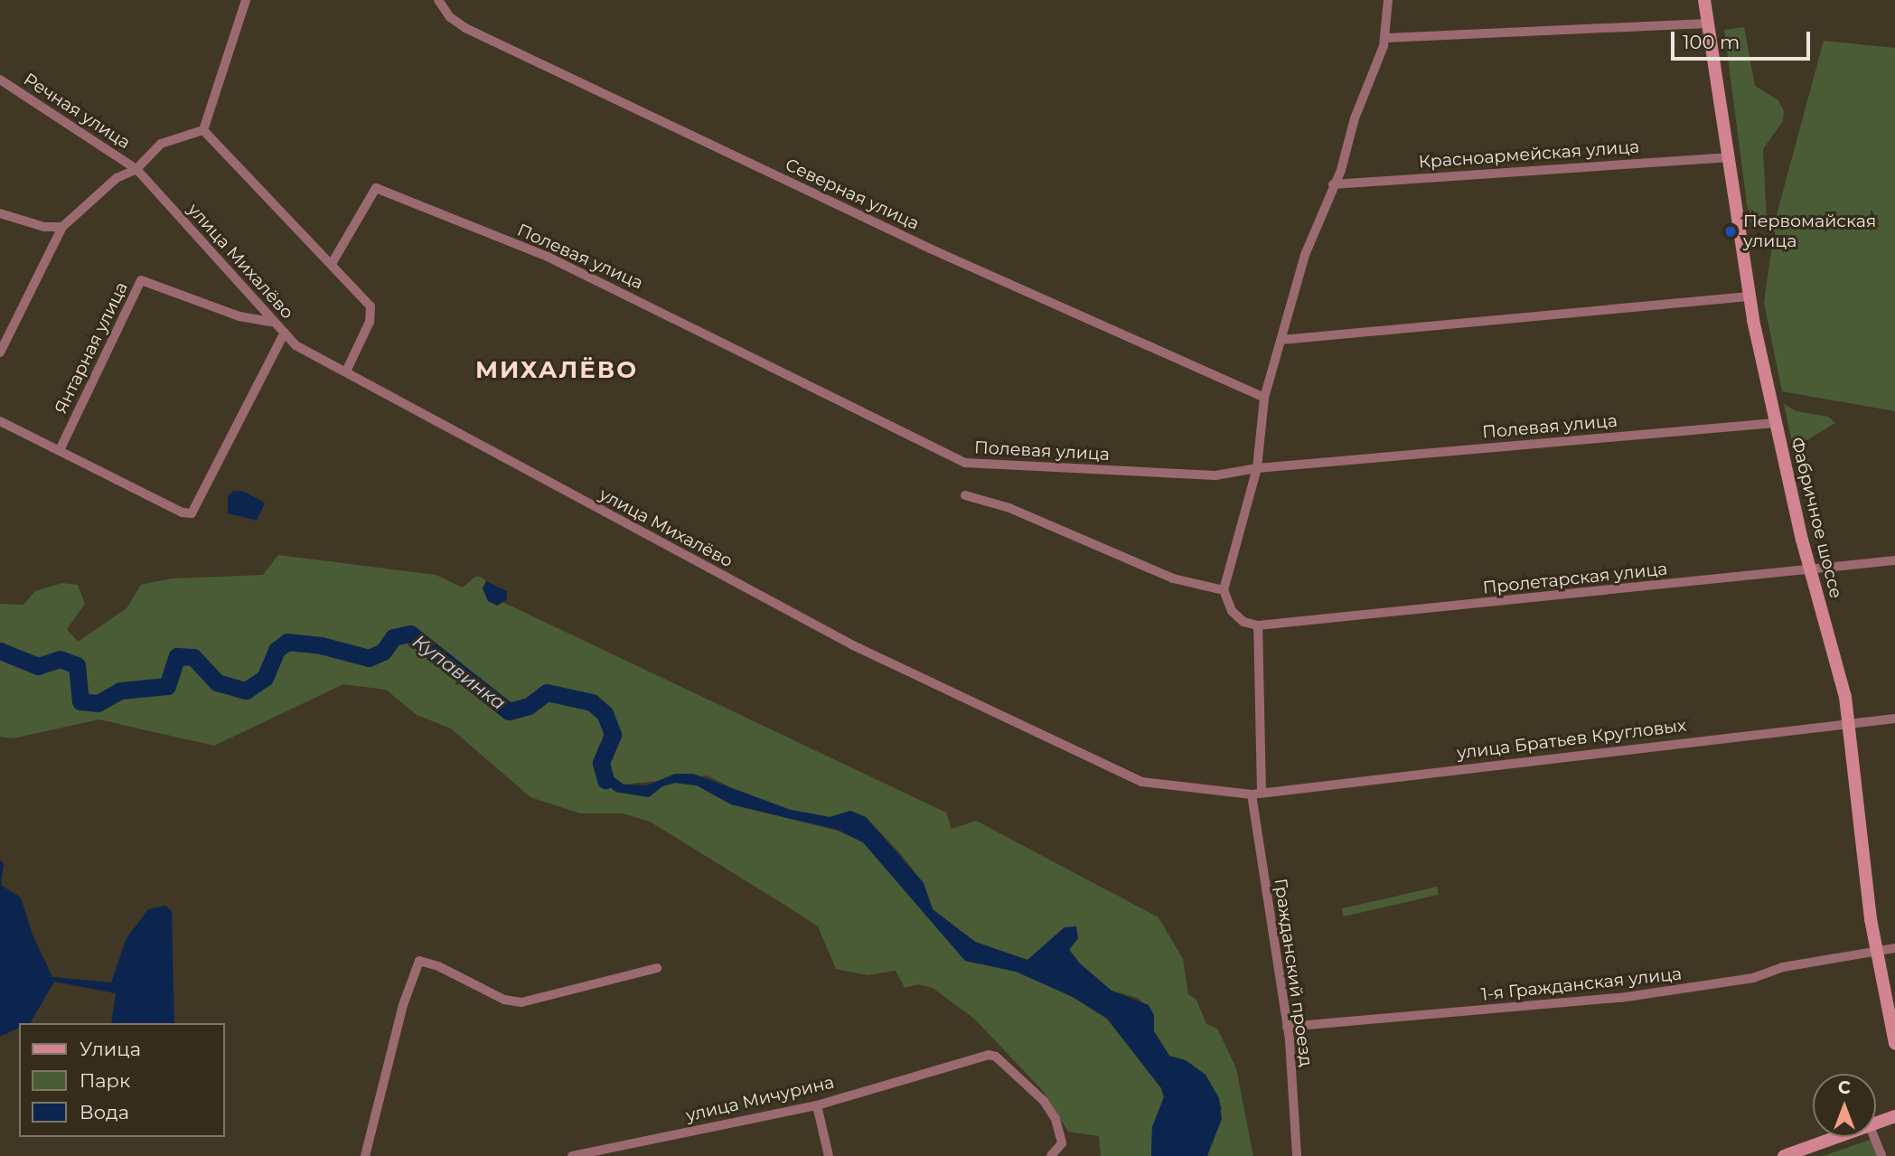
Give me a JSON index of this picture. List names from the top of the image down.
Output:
{
  "streets": {
    "main road": ["Фабричное шоссе"],
    "street": [
      "Речная улица",
      "Красноармейская улица",
      "Северная улица",
      "Полевая улица",
      "улица Михалёво",
      "Янтарная улица",
      "Пролетарская улица",
      "улица Братьев Кругловых",
      "Гражданский проезд",
      "1-я Гражданская улица",
      "улица Мичурина"
    ]
  },
  "crossings": [
    ["Речная улица", "улица Михалёво"],
    ["Красноармейская улица", "Фабричное шоссе"],
    ["Полевая улица", "Фабричное шоссе"],
    ["улица Михалёво", "Янтарная улица"],
    ["улица Михалёво", "улица Братьев Кругловых"],
    ["улица Михалёво", "Гражданский проезд"],
    ["Фабричное шоссе", "Пролетарская улица"],
    ["Фабричное шоссе", "улица Братьев Кругловых"],
    ["Фабричное шоссе", "1-я Гражданская улица"],
    ["Пролетарская улица", "Гражданский проезд"],
    ["улица Братьев Кругловых", "Гражданский проезд"],
    ["Гражданский проезд", "1-я Гражданская улица"]
  ],
  "districts": ["МИХАЛЁВО"],
  "water": ["Купавинка"],
  "places": ["Первомайская улица"],
  "legend": ["Улица", "Парк", "Вода"],
  "scale_bar": "100 m",
  "north": "top"
}
